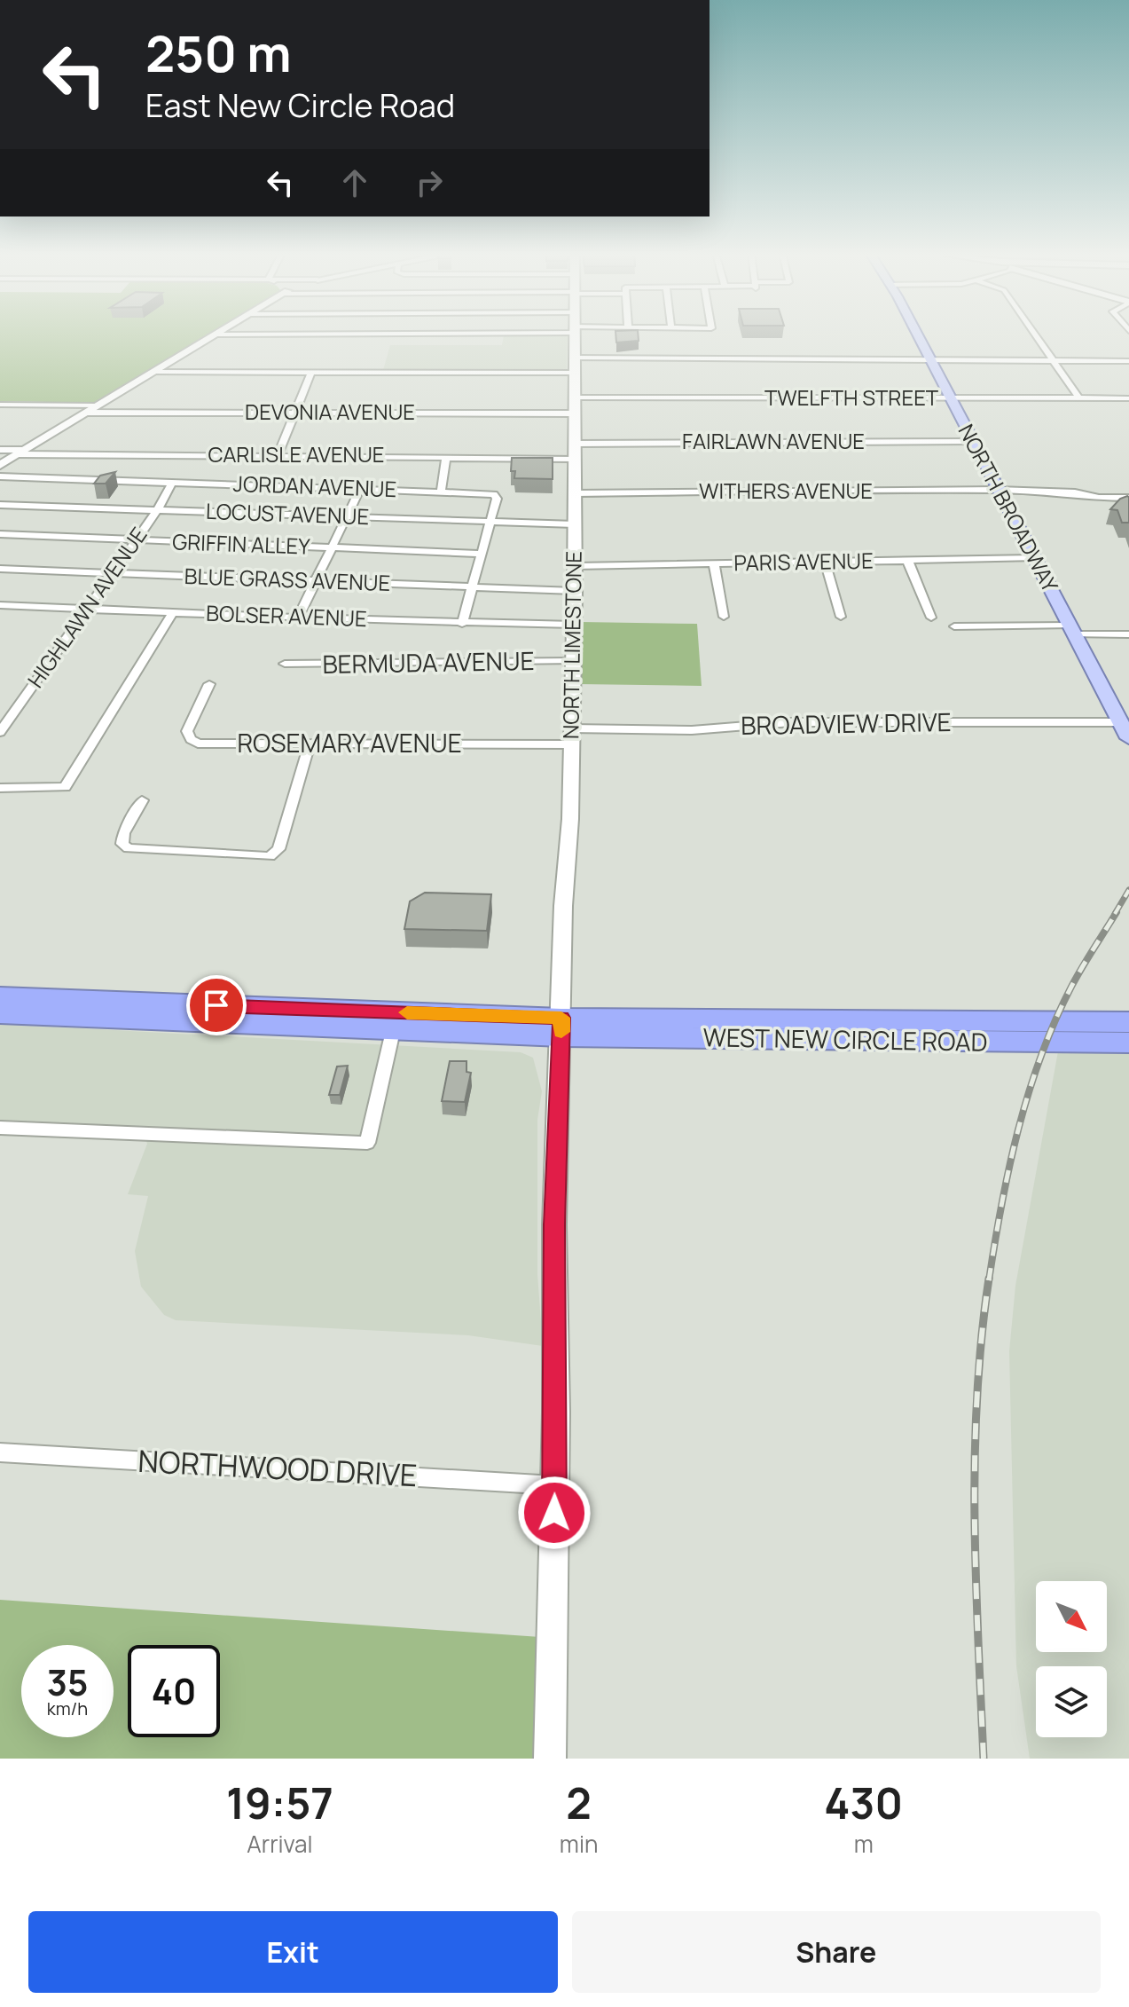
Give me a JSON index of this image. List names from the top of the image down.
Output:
{
  "streets": {
    "highway": ["WEST NEW CIRCLE ROAD"],
    "main road": ["NORTH BROADWAY"],
    "street": [
      "TWELFTH STREET",
      "DEVONIA AVENUE",
      "FAIRLAWN AVENUE",
      "CARLISLE AVENUE",
      "JORDAN AVENUE",
      "WITHERS AVENUE",
      "LOCUST AVENUE",
      "GRIFFIN ALLEY",
      "PARIS AVENUE",
      "BLUE GRASS AVENUE",
      "HIGHLAWN AVENUE",
      "BOLSER AVENUE",
      "NORTH LIMESTONE",
      "BERMUDA AVENUE",
      "BROADVIEW DRIVE",
      "ROSEMARY AVENUE",
      "NORTHWOOD DRIVE"
    ]
  },
  "crossings": [
    ["TWELFTH STREET", "NORTH BROADWAY"],
    ["TWELFTH STREET", "NORTH LIMESTONE"],
    ["DEVONIA AVENUE", "NORTH LIMESTONE"],
    ["FAIRLAWN AVENUE", "CARLISLE AVENUE"],
    ["FAIRLAWN AVENUE", "NORTH BROADWAY"],
    ["FAIRLAWN AVENUE", "NORTH LIMESTONE"],
    ["CARLISLE AVENUE", "NORTH LIMESTONE"],
    ["JORDAN AVENUE", "LOCUST AVENUE"],
    ["JORDAN AVENUE", "GRIFFIN ALLEY"],
    ["JORDAN AVENUE", "BLUE GRASS AVENUE"],
    ["JORDAN AVENUE", "HIGHLAWN AVENUE"],
    ["JORDAN AVENUE", "BOLSER AVENUE"],
    ["WITHERS AVENUE", "NORTH BROADWAY"],
    ["WITHERS AVENUE", "NORTH LIMESTONE"],
    ["NORTH BROADWAY", "PARIS AVENUE"],
    ["NORTH BROADWAY", "BROADVIEW DRIVE"],
    ["LOCUST AVENUE", "HIGHLAWN AVENUE"],
    ["LOCUST AVENUE", "NORTH LIMESTONE"],
    ["GRIFFIN ALLEY", "HIGHLAWN AVENUE"],
    ["PARIS AVENUE", "NORTH LIMESTONE"],
    ["BLUE GRASS AVENUE", "HIGHLAWN AVENUE"],
    ["BLUE GRASS AVENUE", "NORTH LIMESTONE"],
    ["HIGHLAWN AVENUE", "BOLSER AVENUE"],
    ["BOLSER AVENUE", "NORTH LIMESTONE"],
    ["NORTH LIMESTONE", "BERMUDA AVENUE"],
    ["NORTH LIMESTONE", "BROADVIEW DRIVE"],
    ["NORTH LIMESTONE", "ROSEMARY AVENUE"],
    ["NORTH LIMESTONE", "WEST NEW CIRCLE ROAD"],
    ["NORTH LIMESTONE", "NORTHWOOD DRIVE"],
    ["BROADVIEW DRIVE", "ROSEMARY AVENUE"]
  ],
  "north": "bottom right",
  "page": {
    "turn": ["250 m", "East New Circle Road"],
    "speed": "35 km/h",
    "limit": "40",
    "eta": [
      "19:57",
      "Arrival",
      "2",
      "min",
      "430",
      "m"
    ],
    "buttons": ["Exit", "Share"]
  }
}
